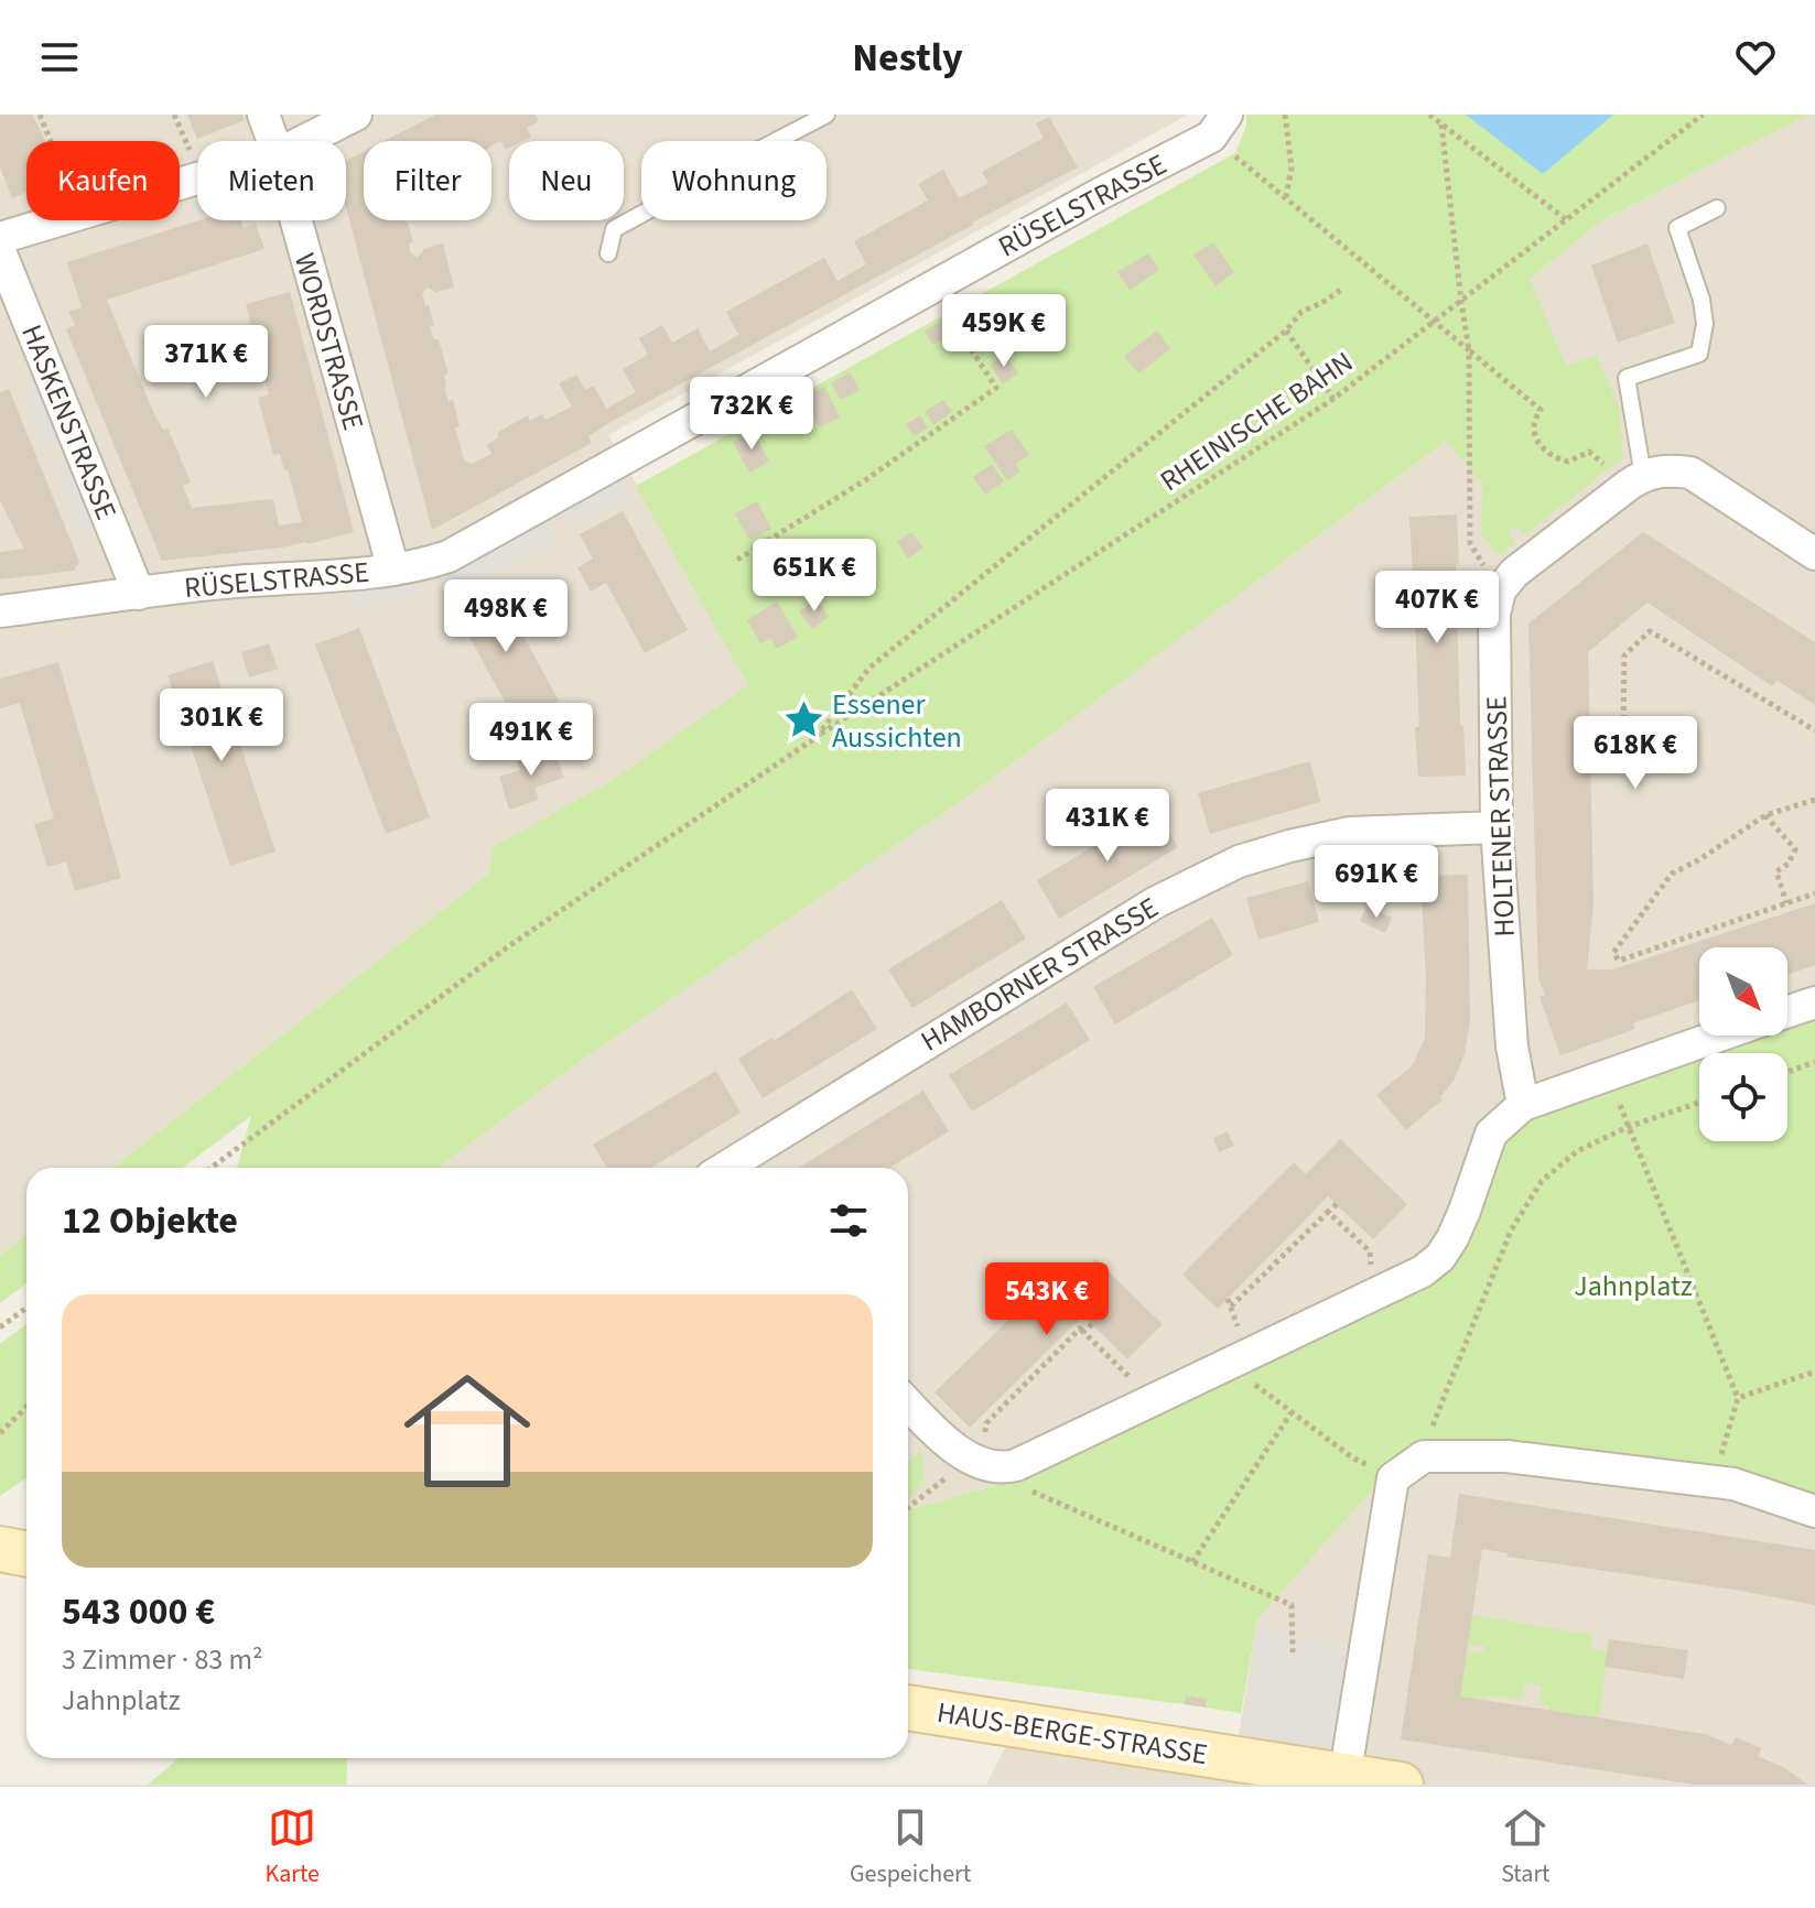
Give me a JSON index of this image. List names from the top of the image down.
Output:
{
  "streets": {
    "main road": ["HAUS-BERGE-STRASSE"],
    "street": [
      "RÜSELSTRASSE",
      "WORDSTRASSE",
      "HASKENSTRASSE",
      "HOLTENER STRASSE",
      "HAMBORNER STRASSE"
    ],
    "path": ["RHEINISCHE BAHN"]
  },
  "crossings": [
    ["RÜSELSTRASSE", "WORDSTRASSE"],
    ["RÜSELSTRASSE", "HASKENSTRASSE"],
    ["HOLTENER STRASSE", "HAMBORNER STRASSE"]
  ],
  "parks": ["Jahnplatz"],
  "places": {
    "place": ["Essener Aussichten"]
  },
  "north": "bottom right",
  "page": {
    "header": "Nestly",
    "chip": [
      "Kaufen",
      "Mieten",
      "Filter",
      "Neu",
      "Wohnung"
    ],
    "price": [
      "459K €",
      "371K €",
      "732K €",
      "651K €",
      "407K €",
      "498K €",
      "301K €",
      "491K €",
      "618K €",
      "431K €",
      "691K €",
      "543K €"
    ],
    "heading": "12 Objekte",
    "list": [
      {
        "name": "543 000 €",
        "note": "3 Zimmer · 83 m² · Jahnplatz"
      }
    ],
    "tabs": ["Karte", "Gespeichert", "Start"]
  }
}
